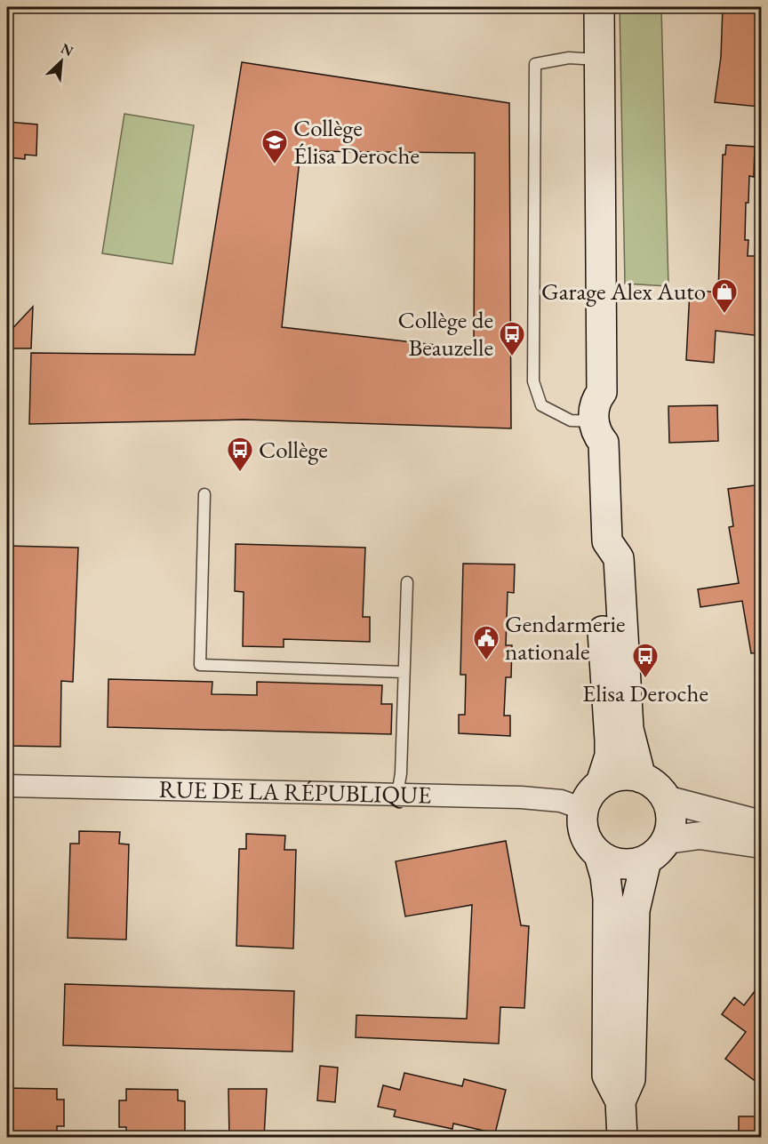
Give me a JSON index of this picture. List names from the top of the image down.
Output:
{
  "streets": {
    "street": ["RUE DE LA RÉPUBLIQUE"]
  },
  "places": {
    "school or university": ["Collège Élisa Deroche"],
    "shop": ["Garage Alex Auto"],
    "bus stop": ["Collège de Beauzelle", "Collège", "Elisa Deroche"],
    "public building": ["Gendarmerie nationale"]
  },
  "north": "top right"
}
